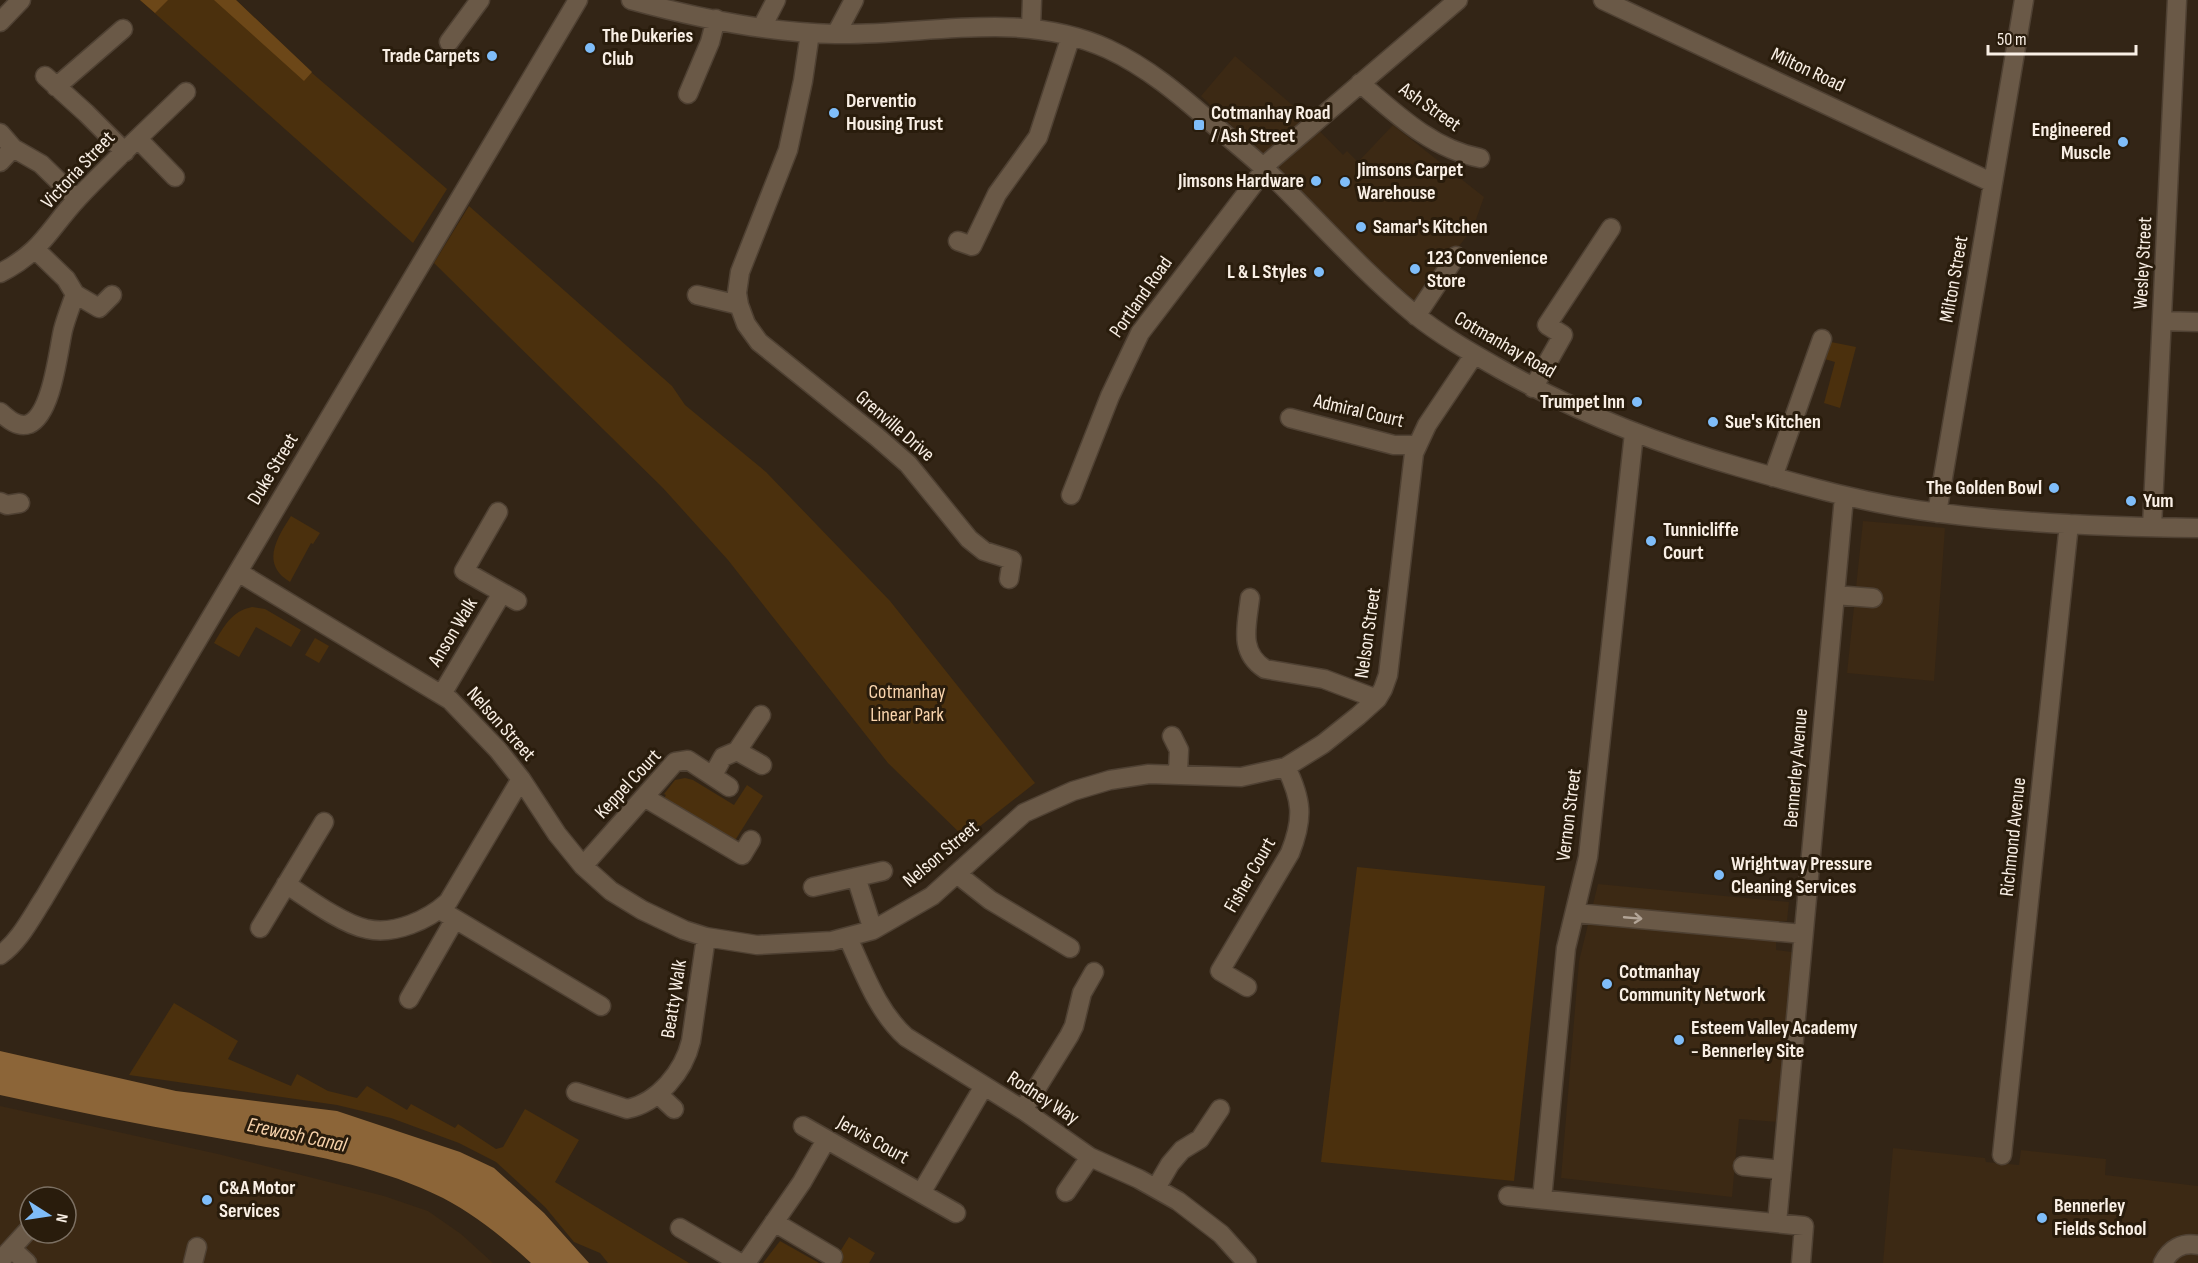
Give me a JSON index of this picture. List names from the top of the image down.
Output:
{
  "streets": {
    "street": [
      "Milton Road",
      "Ash Street",
      "Victoria Street",
      "Wesley Street",
      "Milton Street",
      "Portland Road",
      "Cotmanhay Road",
      "Admiral Court",
      "Grenville Drive",
      "Duke Street",
      "Anson Walk",
      "Nelson Street",
      "Bennerley Avenue",
      "Keppel Court",
      "Vernon Street",
      "Richmond Avenue",
      "Fisher Court",
      "Beatty Walk",
      "Rodney Way",
      "Jervis Court"
    ]
  },
  "crossings": [
    ["Milton Road", "Milton Street"],
    ["Ash Street", "Portland Road"],
    ["Ash Street", "Cotmanhay Road"],
    ["Wesley Street", "Cotmanhay Road"],
    ["Milton Street", "Cotmanhay Road"],
    ["Portland Road", "Cotmanhay Road"],
    ["Cotmanhay Road", "Grenville Drive"],
    ["Cotmanhay Road", "Nelson Street"],
    ["Cotmanhay Road", "Bennerley Avenue"],
    ["Cotmanhay Road", "Vernon Street"],
    ["Cotmanhay Road", "Richmond Avenue"],
    ["Admiral Court", "Nelson Street"],
    ["Duke Street", "Nelson Street"],
    ["Anson Walk", "Nelson Street"],
    ["Nelson Street", "Keppel Court"],
    ["Nelson Street", "Fisher Court"],
    ["Nelson Street", "Beatty Walk"],
    ["Nelson Street", "Rodney Way"],
    ["Rodney Way", "Jervis Court"]
  ],
  "water": ["Erewash Canal"],
  "parks": ["Cotmanhay Linear Park"],
  "places": {
    "other": [
      "The Dukeries Club",
      "Trade Carpets",
      "Derventio Housing Trust",
      "Engineered Muscle",
      "Jimsons Hardware",
      "Jimsons Carpet Warehouse",
      "Samar's Kitchen",
      "123 Convenience Store",
      "L & L Styles",
      "Trumpet Inn",
      "Sue's Kitchen",
      "The Golden Bowl",
      "Yum",
      "Tunnicliffe Court",
      "Wrightway Pressure Cleaning Services",
      "Cotmanhay Community Network",
      "Esteem Valley Academy - Bennerley Site",
      "C&A Motor Services",
      "Bennerley Fields School"
    ],
    "transit": ["Cotmanhay Road / Ash Street"]
  },
  "scale_bar": "50 m",
  "north": "right"
}
